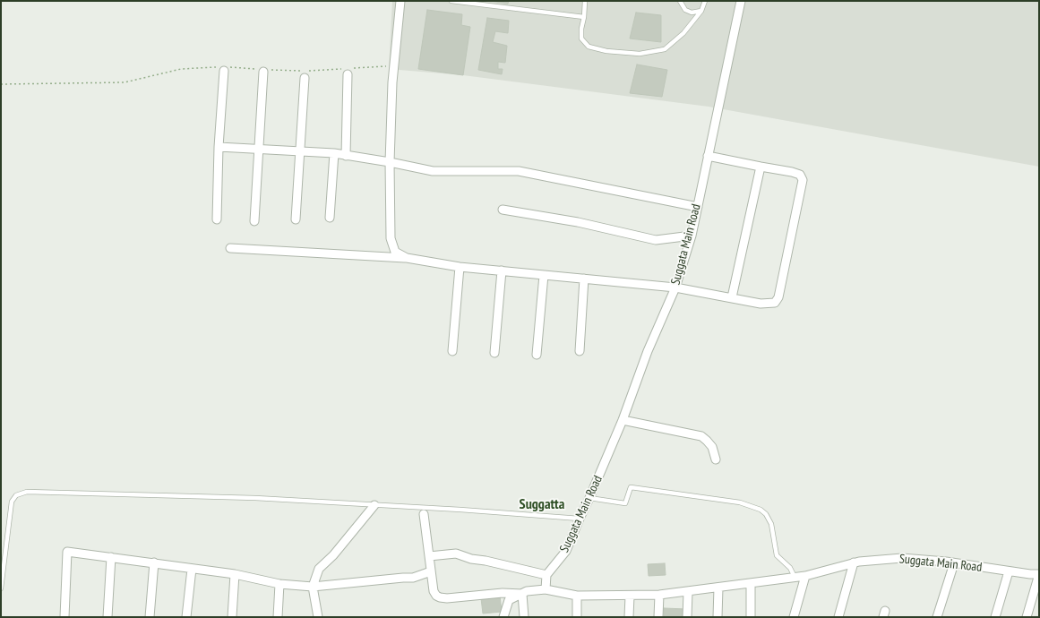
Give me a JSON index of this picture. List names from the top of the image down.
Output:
{
  "streets": {
    "street": ["Suggata Main Road"]
  },
  "districts": ["Suggatta"]
}
